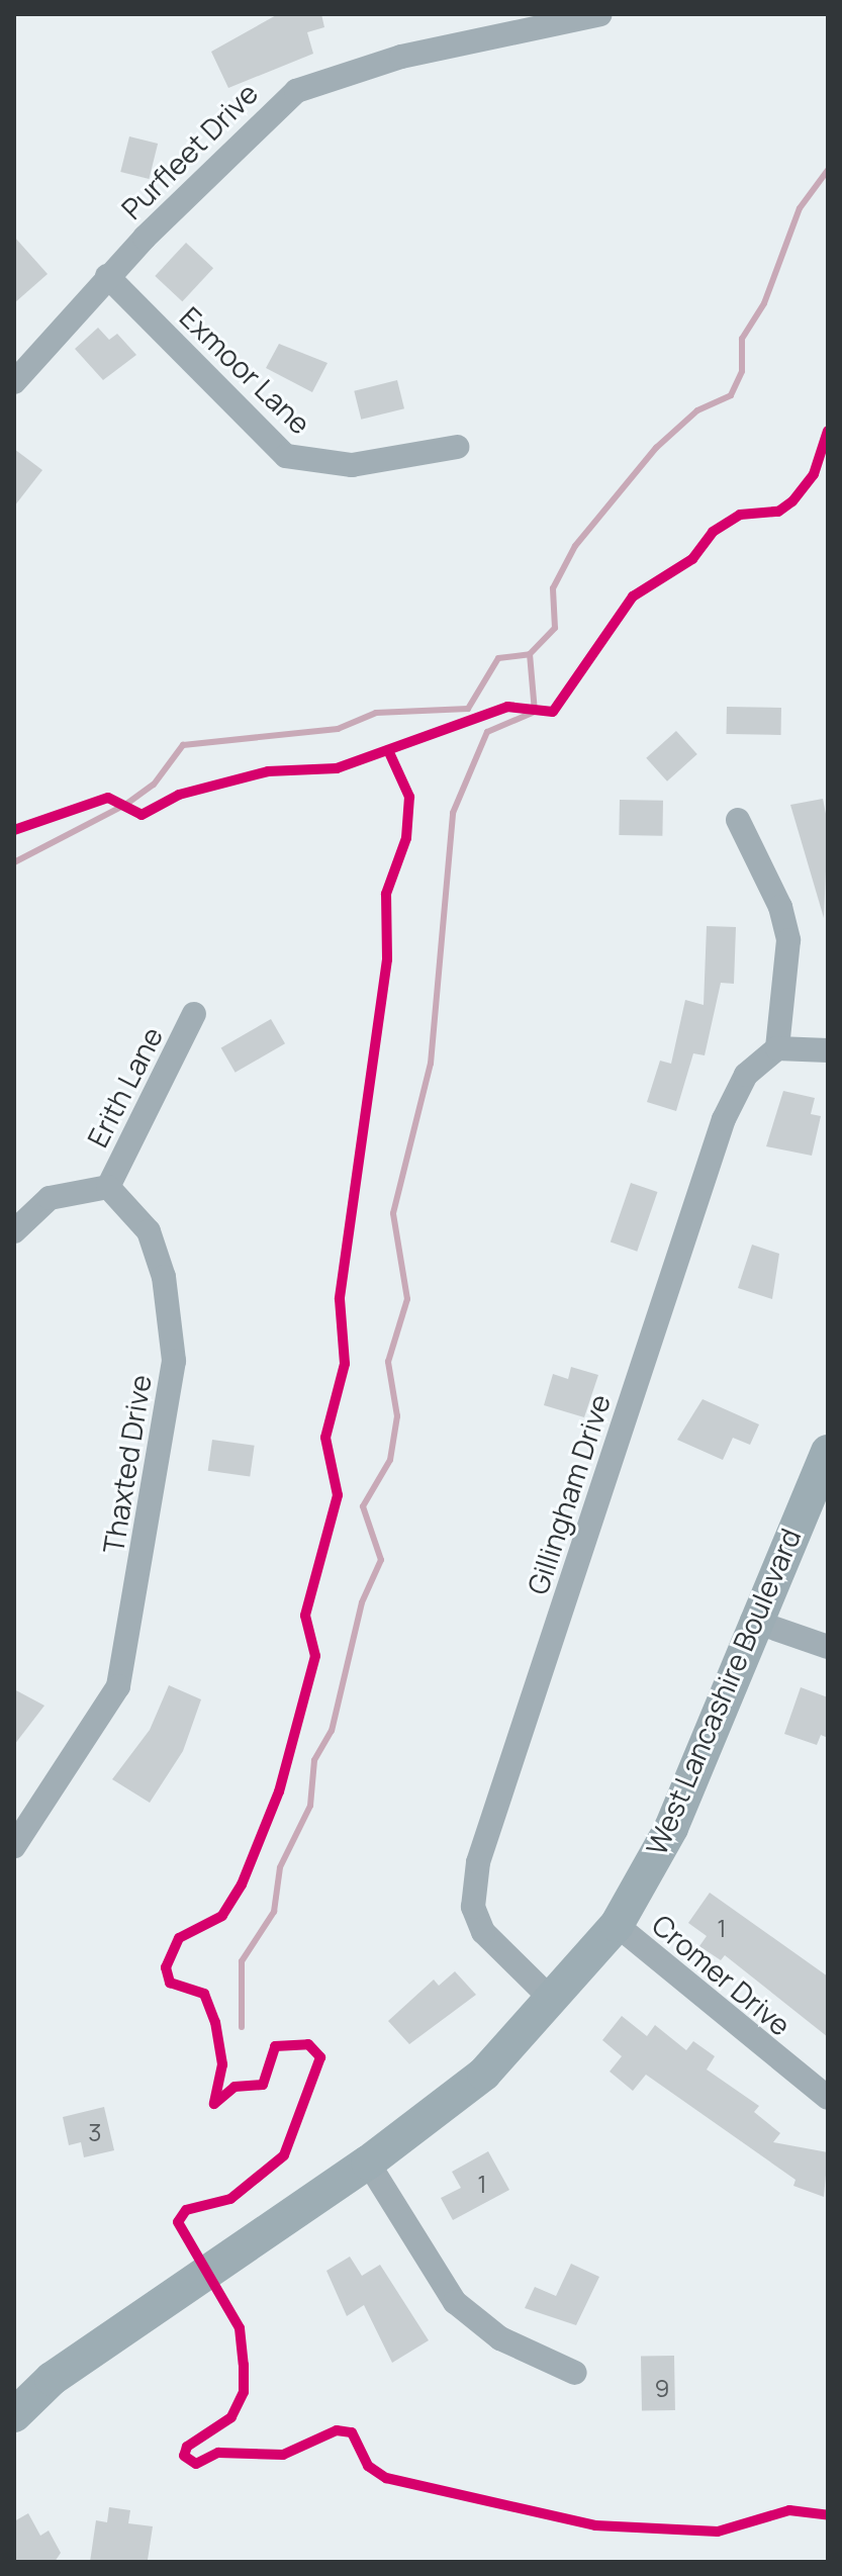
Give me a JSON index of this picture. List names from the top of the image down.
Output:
{
  "streets": {
    "main road": ["West Lancashire Boulevard"],
    "street": [
      "Purfleet Drive",
      "Exmoor Lane",
      "Erith Lane",
      "Thaxted Drive",
      "Gillingham Drive",
      "Cromer Drive"
    ]
  },
  "crossings": [
    ["Purfleet Drive", "Exmoor Lane"],
    ["Erith Lane", "Thaxted Drive"],
    ["Gillingham Drive", "West Lancashire Boulevard"],
    ["West Lancashire Boulevard", "Cromer Drive"]
  ],
  "house_numbers": [
    "1",
    "3",
    "1",
    "9"
  ]
}
